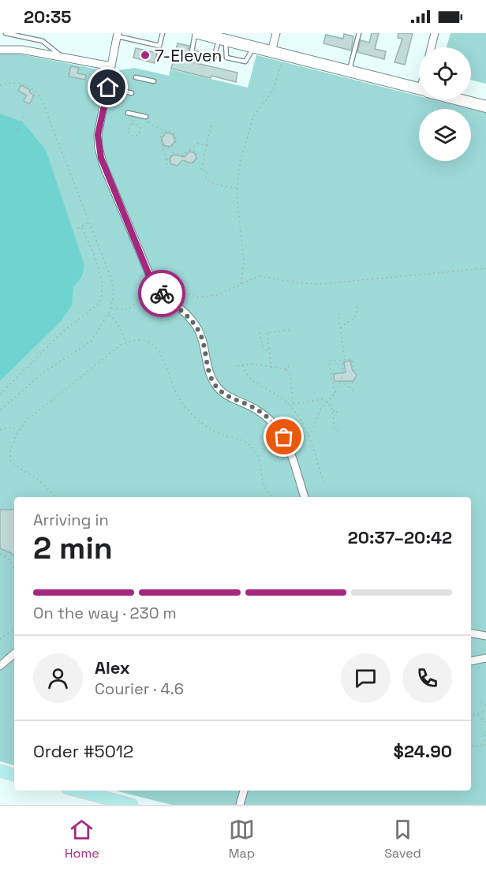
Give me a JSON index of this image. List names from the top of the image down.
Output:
{
  "places": ["7-Eleven"],
  "page": {
    "status": "20:35",
    "heading": ["2 min", "Arriving in", "20:37–20:42"],
    "panel": [
      "Alex",
      "Courier · 4.6",
      "Order #5012",
      "$24.90"
    ],
    "bar": "On the way · 230 m",
    "tabs": ["Home", "Map", "Saved"]
  }
}
